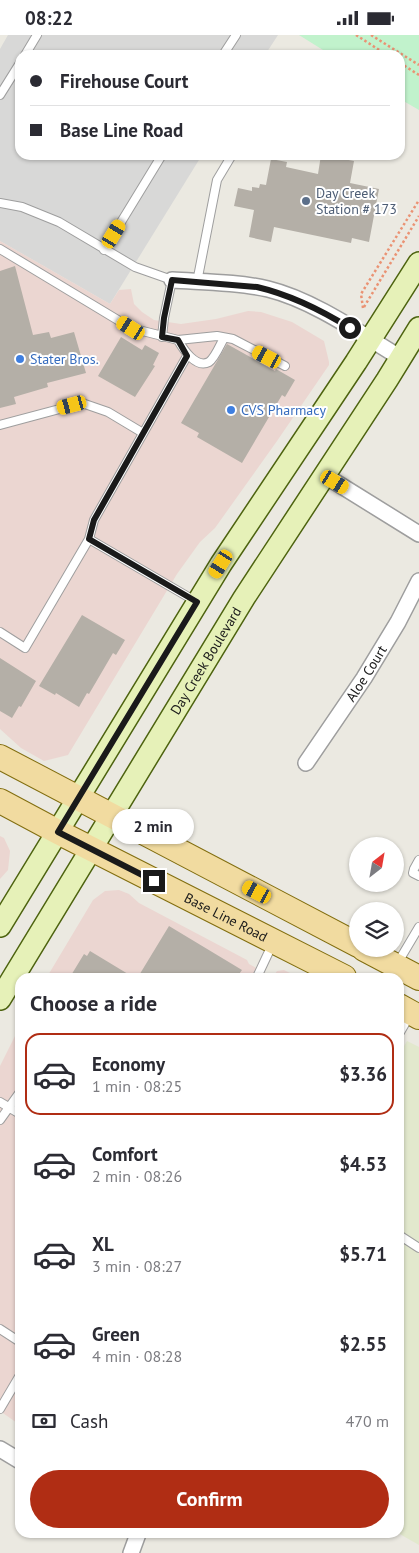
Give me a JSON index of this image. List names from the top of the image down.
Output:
{
  "streets": {
    "main road": ["Day Creek Boulevard", "Base Line Road"],
    "street": ["Aloe Court"]
  },
  "crossings": [
    ["Day Creek Boulevard", "Base Line Road"]
  ],
  "places": ["Day Creek Station # 173", "Stater Bros.", "CVS Pharmacy"],
  "north": "top right",
  "page": {
    "status": "08:22",
    "banner": ["Firehouse Court", "Base Line Road"],
    "bubble": "2 min",
    "heading": "Choose a ride",
    "list": [
      {
        "name": "Economy",
        "note": "1 min · 08:25",
        "value": "$3.36"
      },
      {
        "name": "Comfort",
        "note": "2 min · 08:26",
        "value": "$4.53"
      },
      {
        "name": "XL",
        "note": "3 min · 08:27",
        "value": "$5.71"
      },
      {
        "name": "Green",
        "note": "4 min · 08:28",
        "value": "$2.55"
      }
    ],
    "pay": ["Cash", "470 m"],
    "buttons": "Confirm"
  }
}
